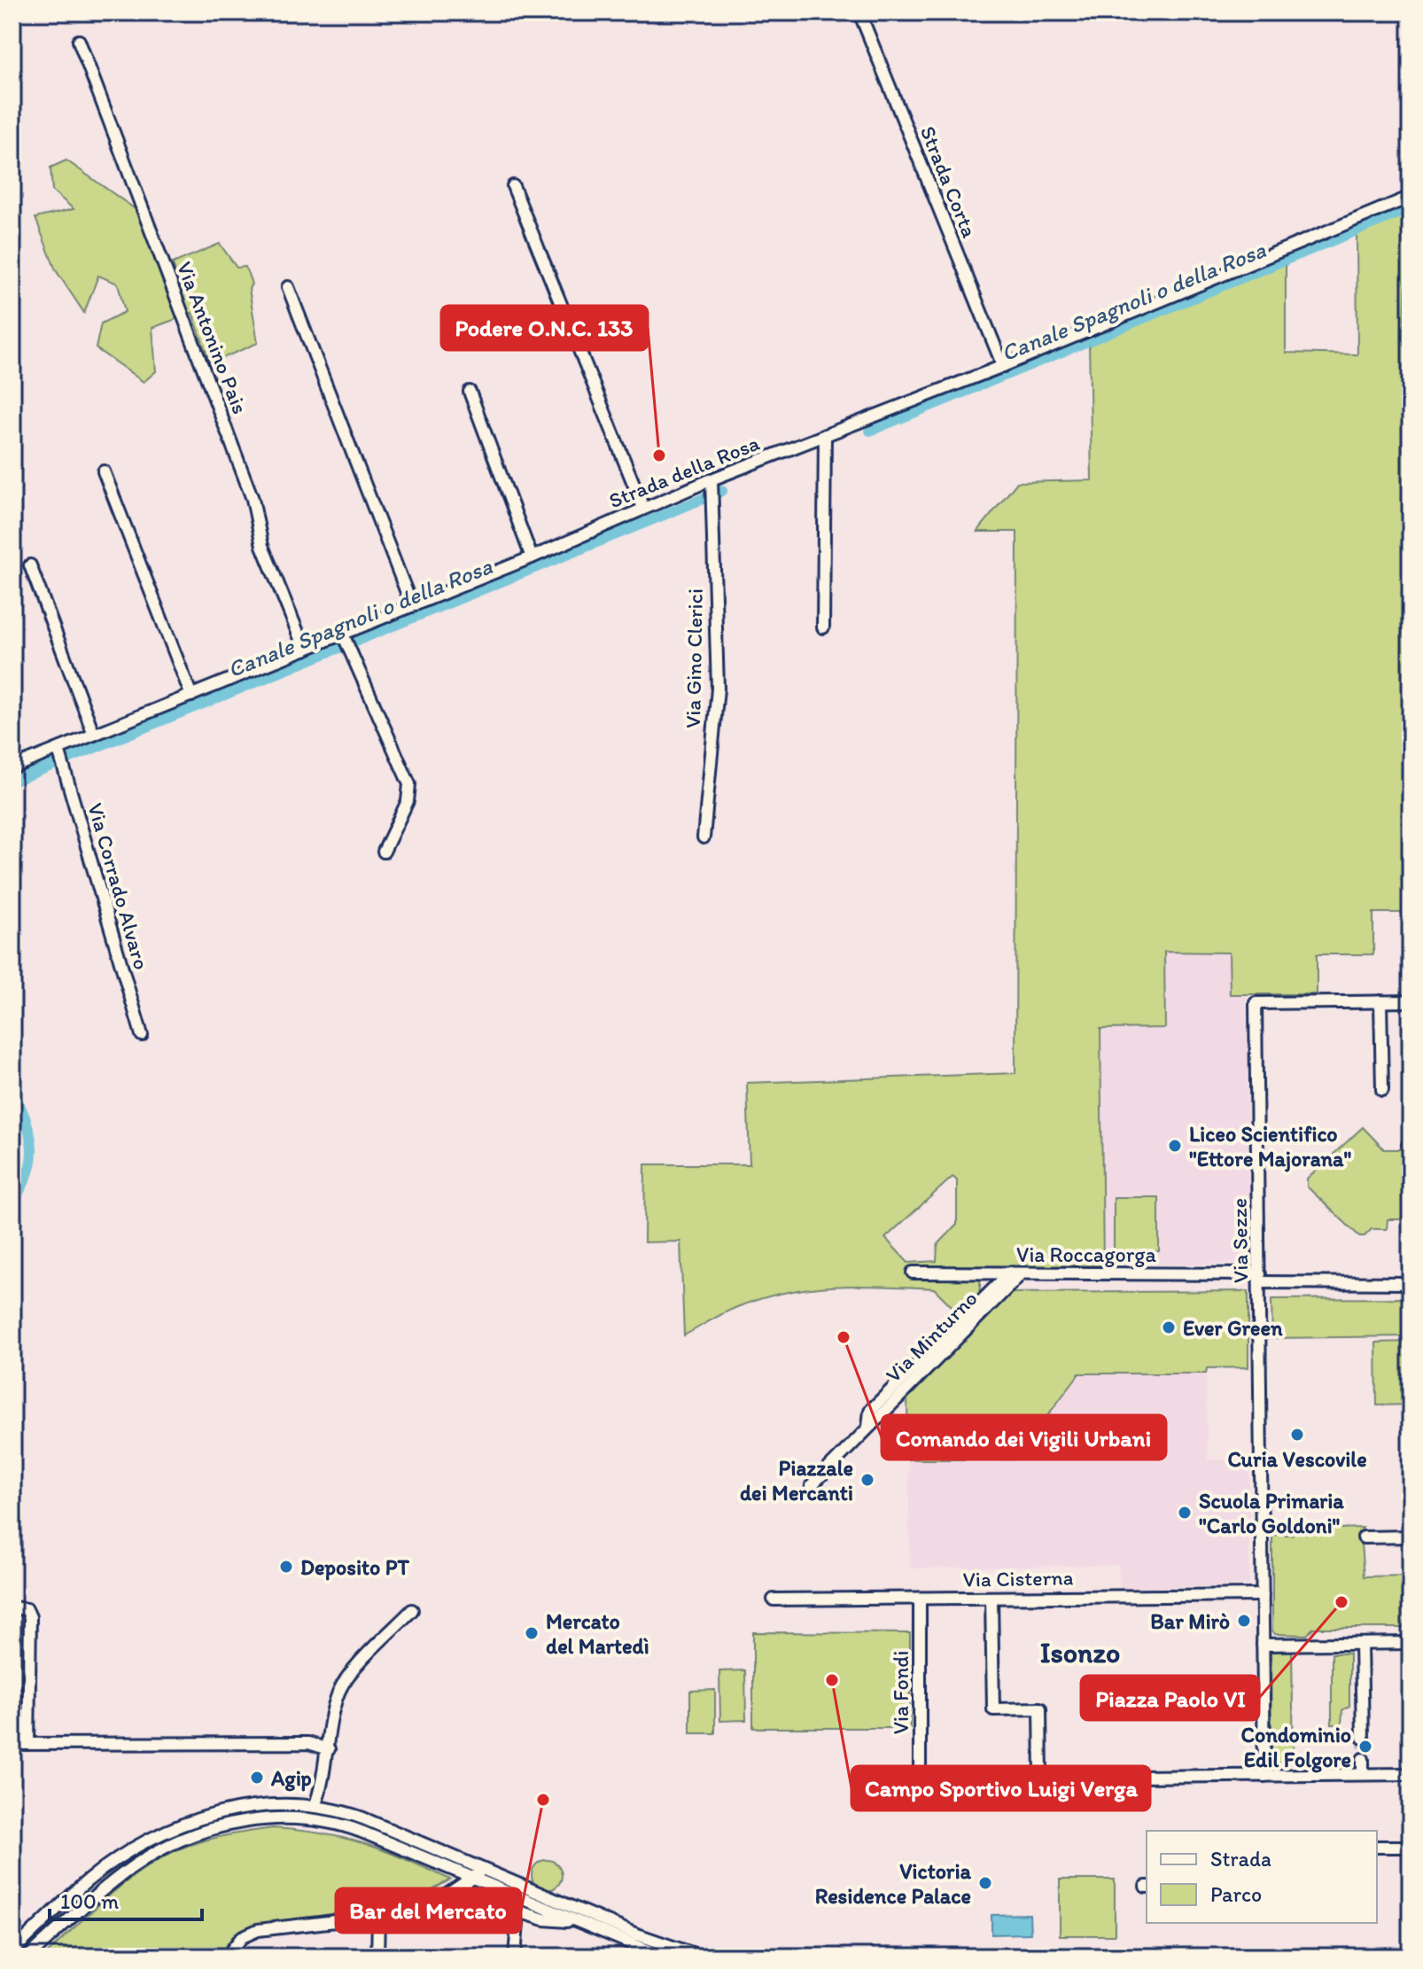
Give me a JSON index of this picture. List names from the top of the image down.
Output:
{
  "streets": {
    "street": [
      "Strada Corta",
      "Via Antonino Pais",
      "Strada della Rosa",
      "Via Gino Clerici",
      "Via Corrado Alvaro",
      "Via Sezze",
      "Via Roccagorga",
      "Via Minturno",
      "Via Cisterna",
      "Via Fondi"
    ]
  },
  "crossings": [
    ["Strada Corta", "Strada della Rosa"],
    ["Via Antonino Pais", "Strada della Rosa"],
    ["Strada della Rosa", "Via Gino Clerici"],
    ["Strada della Rosa", "Via Corrado Alvaro"],
    ["Via Sezze", "Via Roccagorga"],
    ["Via Sezze", "Via Cisterna"],
    ["Via Roccagorga", "Via Minturno"],
    ["Via Cisterna", "Via Fondi"]
  ],
  "districts": ["Isonzo"],
  "water": ["Canale Spagnoli o della Rosa"],
  "places": [
    "Podere O.N.C. 133",
    "Liceo Scientifico \"Ettore Majorana\"",
    "Ever Green",
    "Comando dei Vigili Urbani",
    "Curia Vescovile",
    "Piazzale dei Mercanti",
    "Scuola Primaria \"Carlo Goldoni\"",
    "Deposito PT",
    "Piazza Paolo VI",
    "Bar Mirò",
    "Mercato del Martedì",
    "Campo Sportivo Luigi Verga",
    "Condominio Edil Folgore",
    "Agip",
    "Bar del Mercato",
    "Victoria Residence Palace"
  ],
  "legend": ["Strada", "Parco"],
  "scale_bar": "100 m"
}
